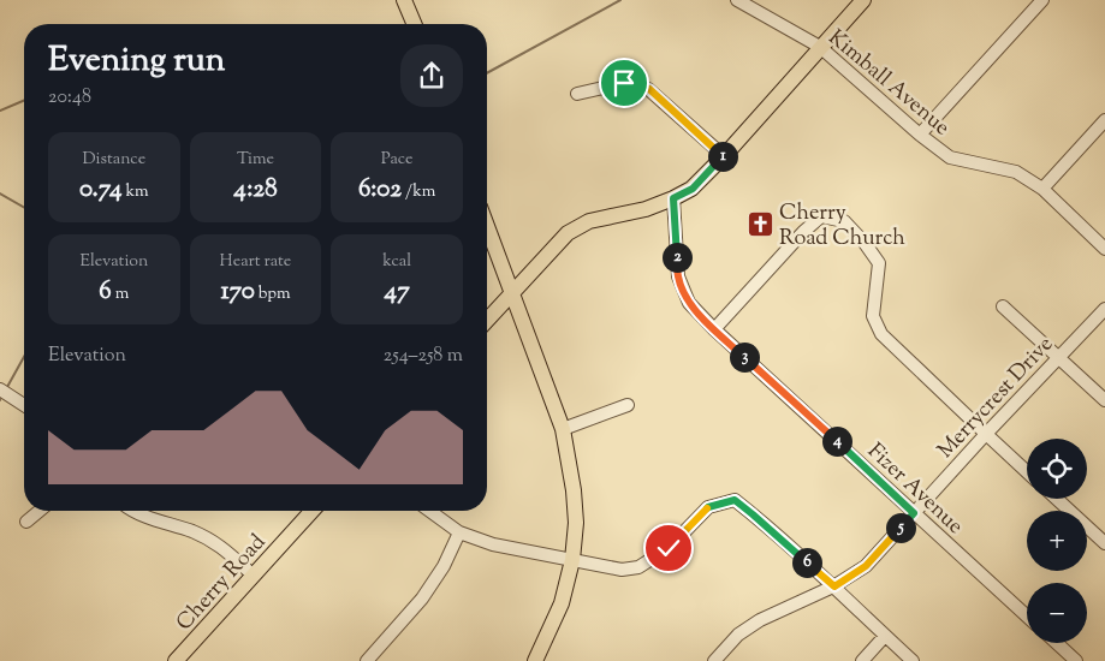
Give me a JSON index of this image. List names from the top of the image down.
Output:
{
  "streets": {
    "main road": ["Cherry Road"],
    "street": ["Kimball Avenue", "Merrycrest Drive", "Fizer Avenue"]
  },
  "crossings": [
    ["Merrycrest Drive", "Fizer Avenue"]
  ],
  "places": {
    "church": ["Cherry Road Church"]
  },
  "page": {
    "heading": ["Evening run", "20:48"],
    "stats": [
      ["Distance", "0.74 km"],
      ["Time", "4:28"],
      ["Pace", "6:02 /km"],
      ["Elevation", "6 m"],
      ["Heart rate", "170 bpm"],
      ["kcal", "47"]
    ],
    "pins": [
      "1",
      "2",
      "3",
      "4",
      "5",
      "6"
    ],
    "chart": ["Elevation", "254–258 m"],
    "map_buttons": ["+", "−"]
  }
}
